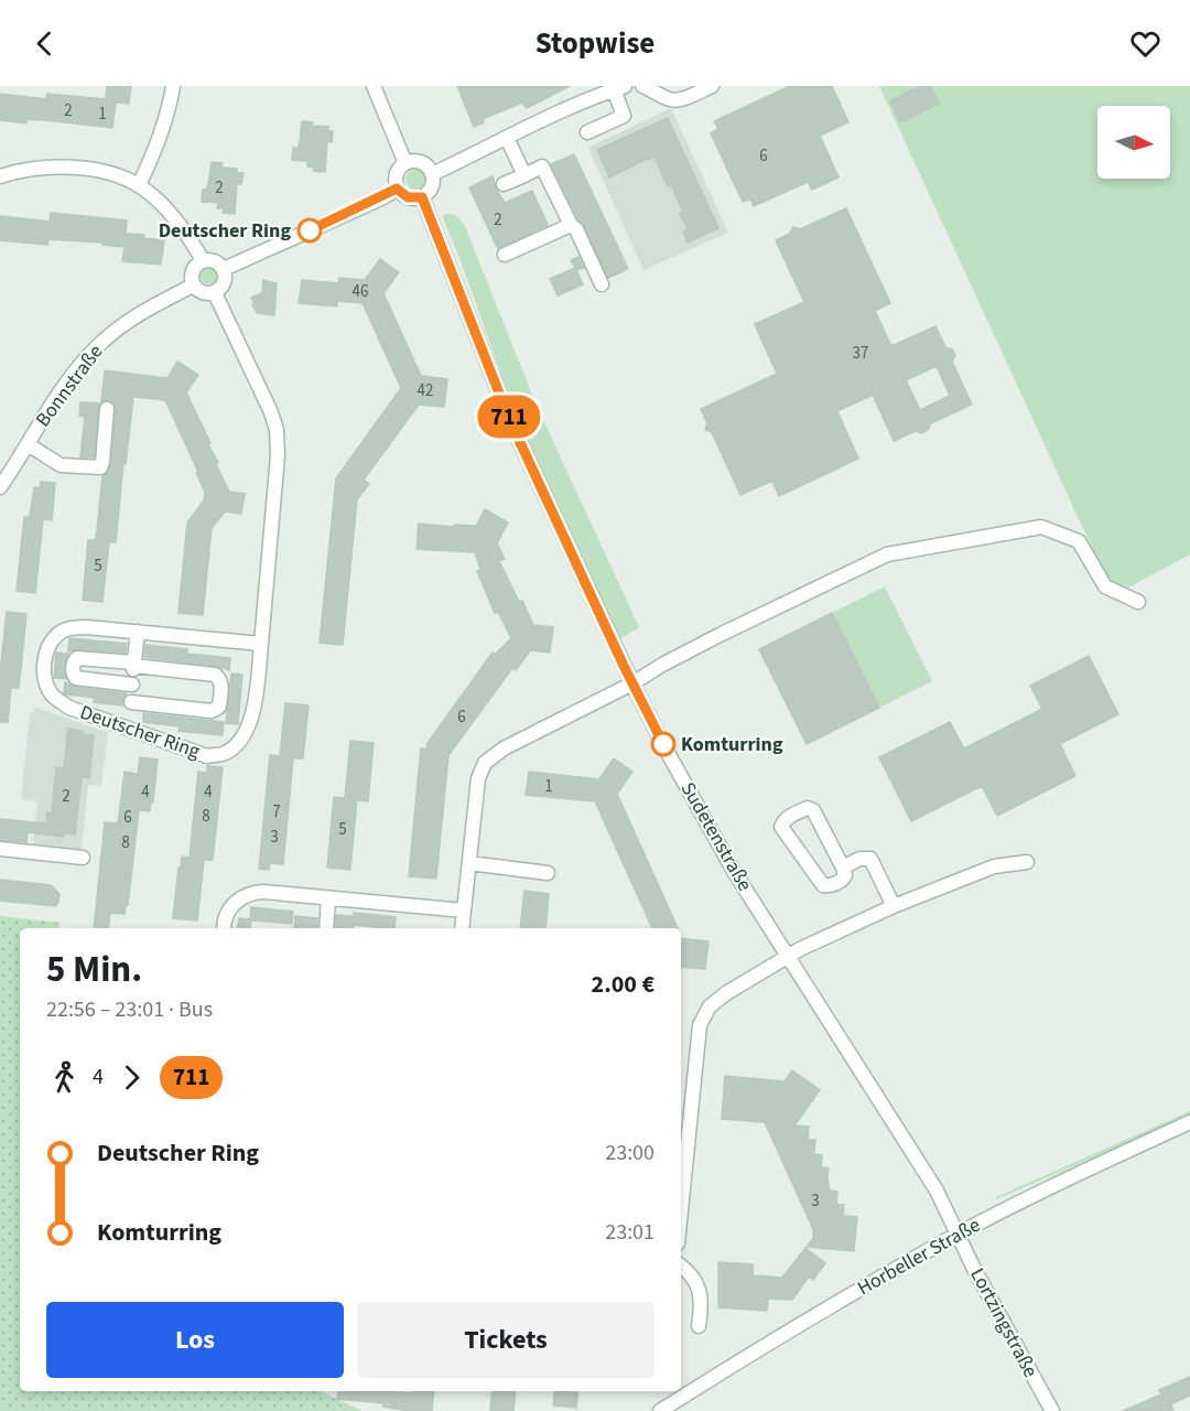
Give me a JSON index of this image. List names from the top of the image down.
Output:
{
  "streets": {
    "street": [
      "Bonnstraße",
      "Deutscher Ring",
      "Sudetenstraße",
      "Horbeller Straße",
      "Lortzingstraße"
    ]
  },
  "crossings": [
    ["Bonnstraße", "Deutscher Ring"],
    ["Sudetenstraße", "Horbeller Straße"],
    ["Sudetenstraße", "Lortzingstraße"],
    ["Horbeller Straße", "Lortzingstraße"]
  ],
  "places": ["Deutscher Ring", "Komturring"],
  "lines": ["bus line 711"],
  "house_numbers": [
    "2",
    "1",
    "6",
    "2",
    "2",
    "46",
    "37",
    "42",
    "5",
    "6",
    "1",
    "4",
    "4",
    "2",
    "7",
    "8",
    "6",
    "5",
    "3",
    "8",
    "3"
  ],
  "north": "right",
  "page": {
    "header": "Stopwise",
    "on_map": "711",
    "heading": ["5 Min.", "22:56 – 23:01 · Bus", "2.00 €"],
    "legs": ["4", "711"],
    "list": [
      {
        "name": "Deutscher Ring",
        "value": "23:00"
      },
      {
        "name": "Komturring",
        "value": "23:01"
      }
    ],
    "buttons": ["Los", "Tickets"]
  }
}
